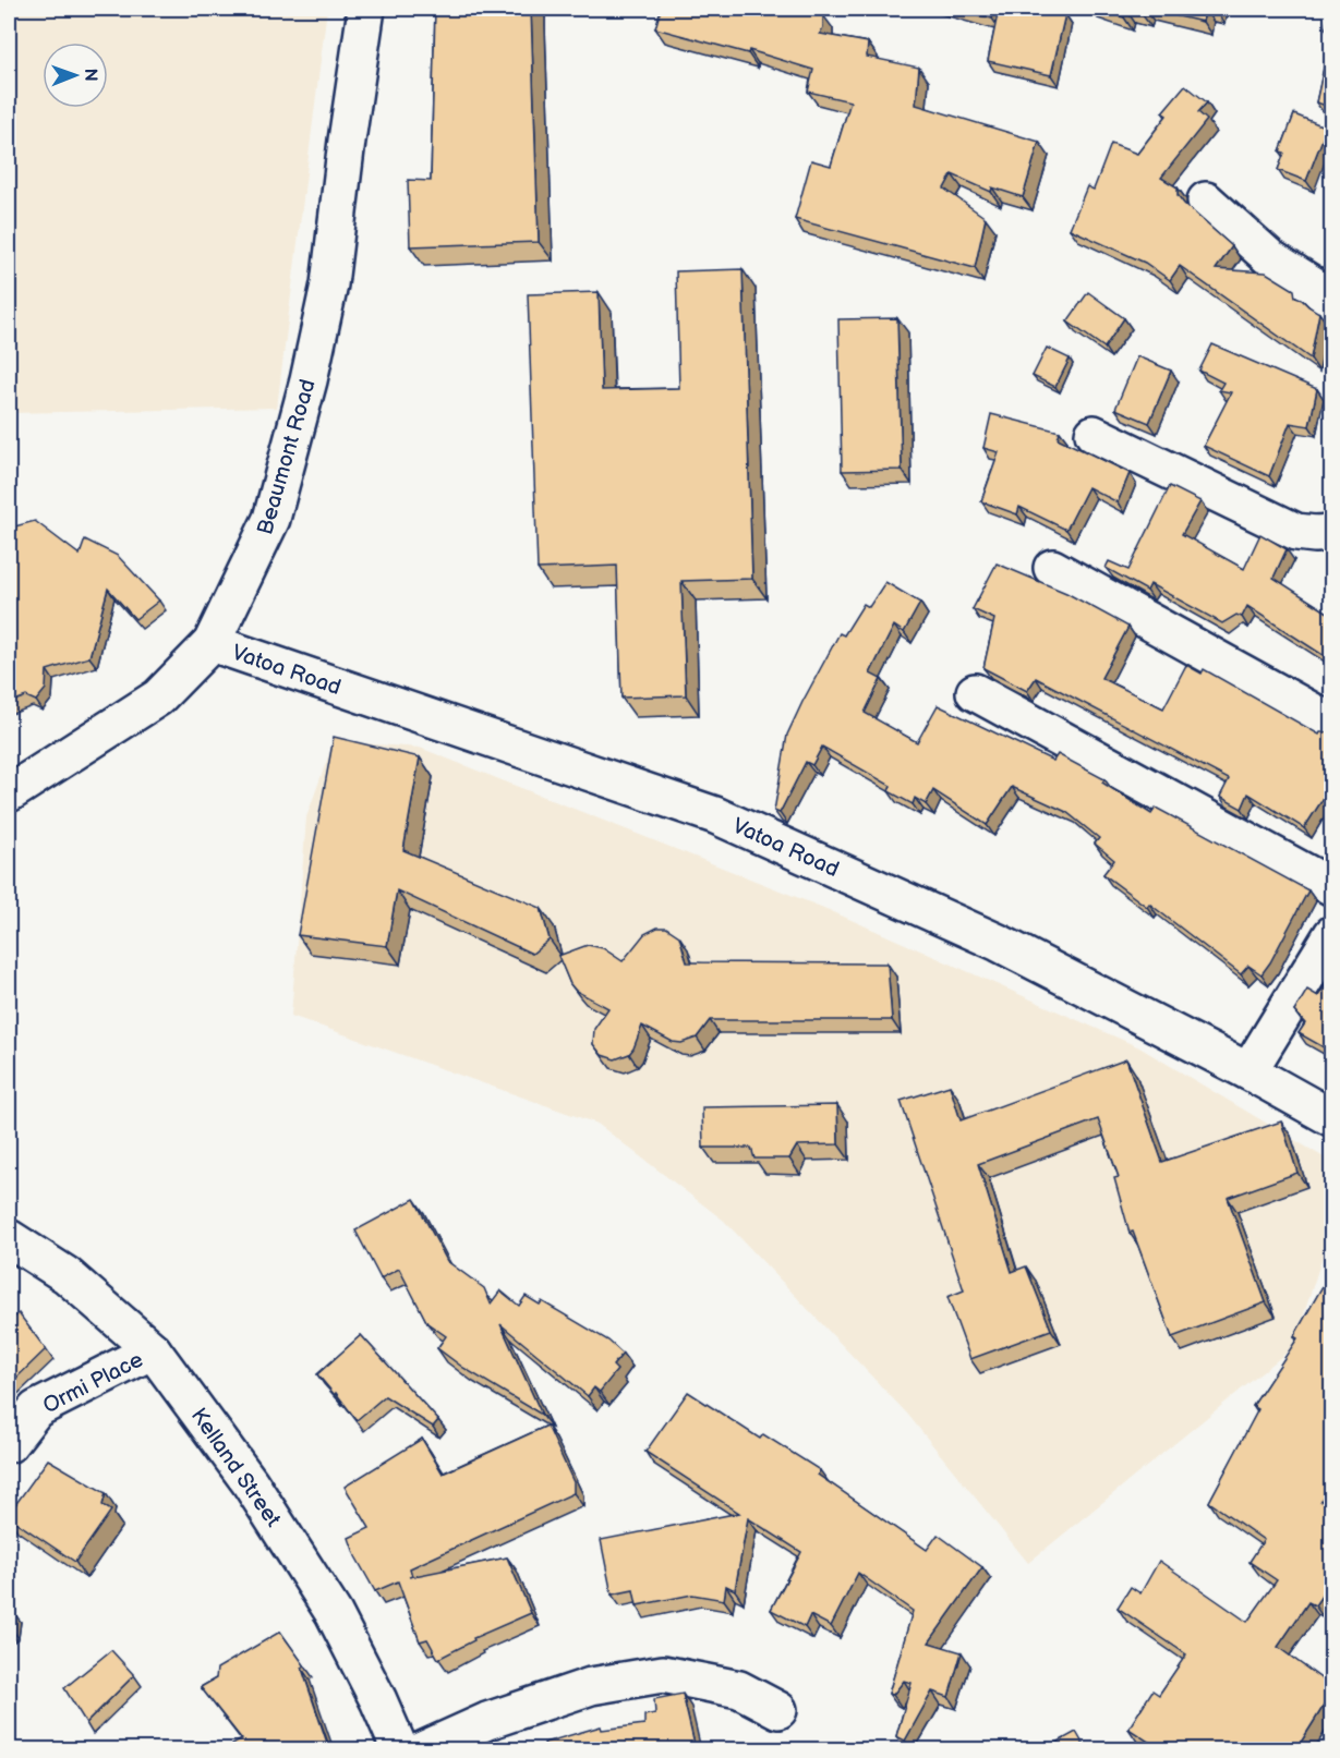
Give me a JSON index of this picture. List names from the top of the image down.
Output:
{
  "streets": {
    "street": [
      "Beaumont Road",
      "Vatoa Road",
      "Ormi Place",
      "Kelland Street"
    ]
  },
  "crossings": [
    ["Beaumont Road", "Vatoa Road"],
    ["Ormi Place", "Kelland Street"]
  ],
  "north": "right"
}
